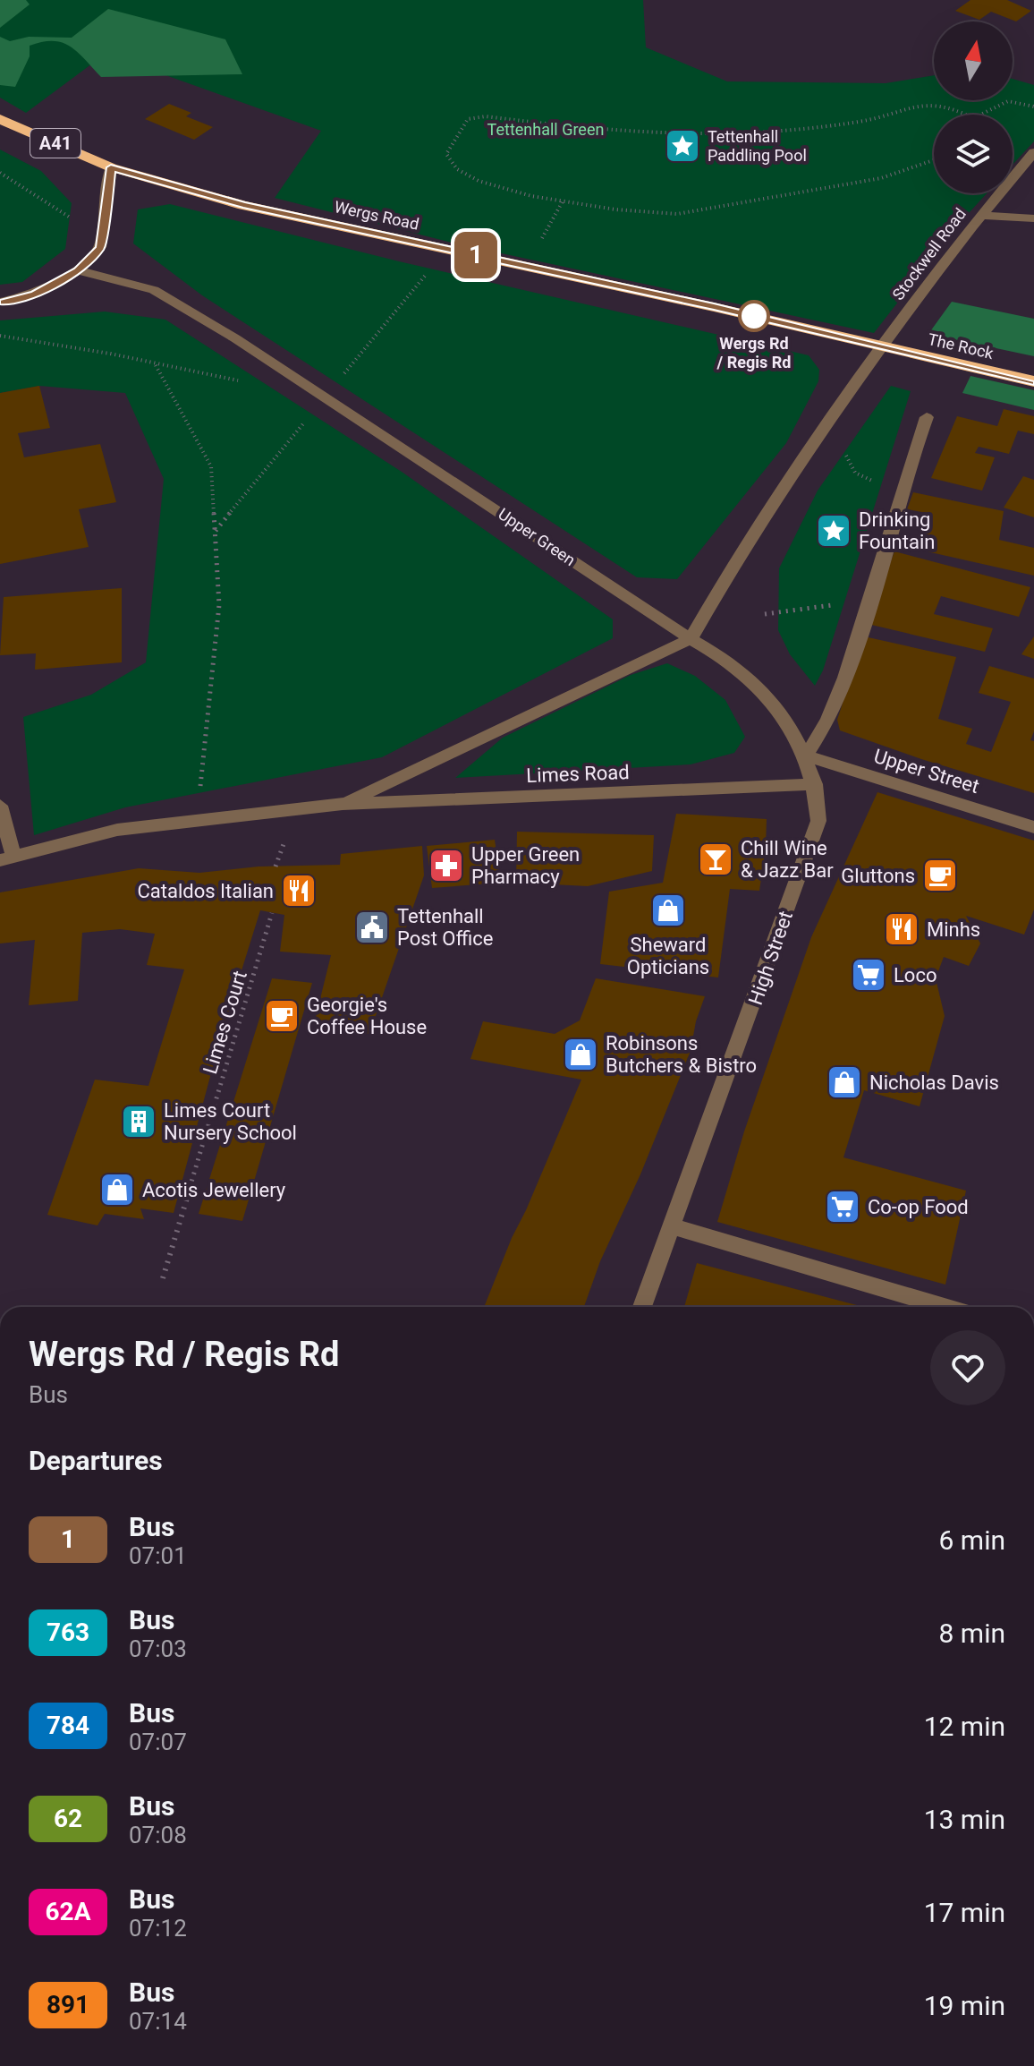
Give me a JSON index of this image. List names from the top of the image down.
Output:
{
  "streets": {
    "highway": ["A41", "Wergs Road", "The Rock"],
    "street": [
      "Stockwell Road",
      "Upper Green",
      "Upper Street",
      "Limes Road",
      "High Street"
    ],
    "path": ["Limes Court"]
  },
  "crossings": [
    ["Wergs Road", "Stockwell Road"],
    ["Wergs Road", "The Rock"],
    ["Stockwell Road", "The Rock"],
    ["Upper Green", "Limes Road"],
    ["Upper Green", "High Street"],
    ["Upper Street", "High Street"],
    ["Limes Road", "High Street"]
  ],
  "parks": ["Tettenhall Green"],
  "places": {
    "place": ["Tettenhall Paddling Pool", "Drinking Fountain"],
    "other": ["Wergs Rd / Regis Rd"],
    "bar": ["Chill Wine & Jazz Bar"],
    "pharmacy": ["Upper Green Pharmacy"],
    "cafe": ["Gluttons", "Georgie's Coffee House"],
    "restaurant": ["Cataldos Italian", "Minhs"],
    "shop": [
      "Sheward Opticians",
      "Robinsons Butchers & Bistro",
      "Nicholas Davis",
      "Acotis Jewellery"
    ],
    "public building": ["Tettenhall Post Office"],
    "supermarket": ["Loco", "Co-op Food"],
    "building": ["Limes Court Nursery School"]
  },
  "lines": ["bus line 1"],
  "north": "top",
  "page": {
    "on_map": "1",
    "heading": [
      ["Wergs Rd / Regis Rd", "Bus"],
      "Departures"
    ],
    "list": [
      {
        "mark": "1",
        "name": "Bus",
        "note": "07:01",
        "value": "6 min"
      },
      {
        "mark": "763",
        "name": "Bus",
        "note": "07:03",
        "value": "8 min"
      },
      {
        "mark": "784",
        "name": "Bus",
        "note": "07:07",
        "value": "12 min"
      },
      {
        "mark": "62",
        "name": "Bus",
        "note": "07:08",
        "value": "13 min"
      },
      {
        "mark": "62A",
        "name": "Bus",
        "note": "07:12",
        "value": "17 min"
      },
      {
        "mark": "891",
        "name": "Bus",
        "note": "07:14",
        "value": "19 min"
      }
    ]
  }
}
